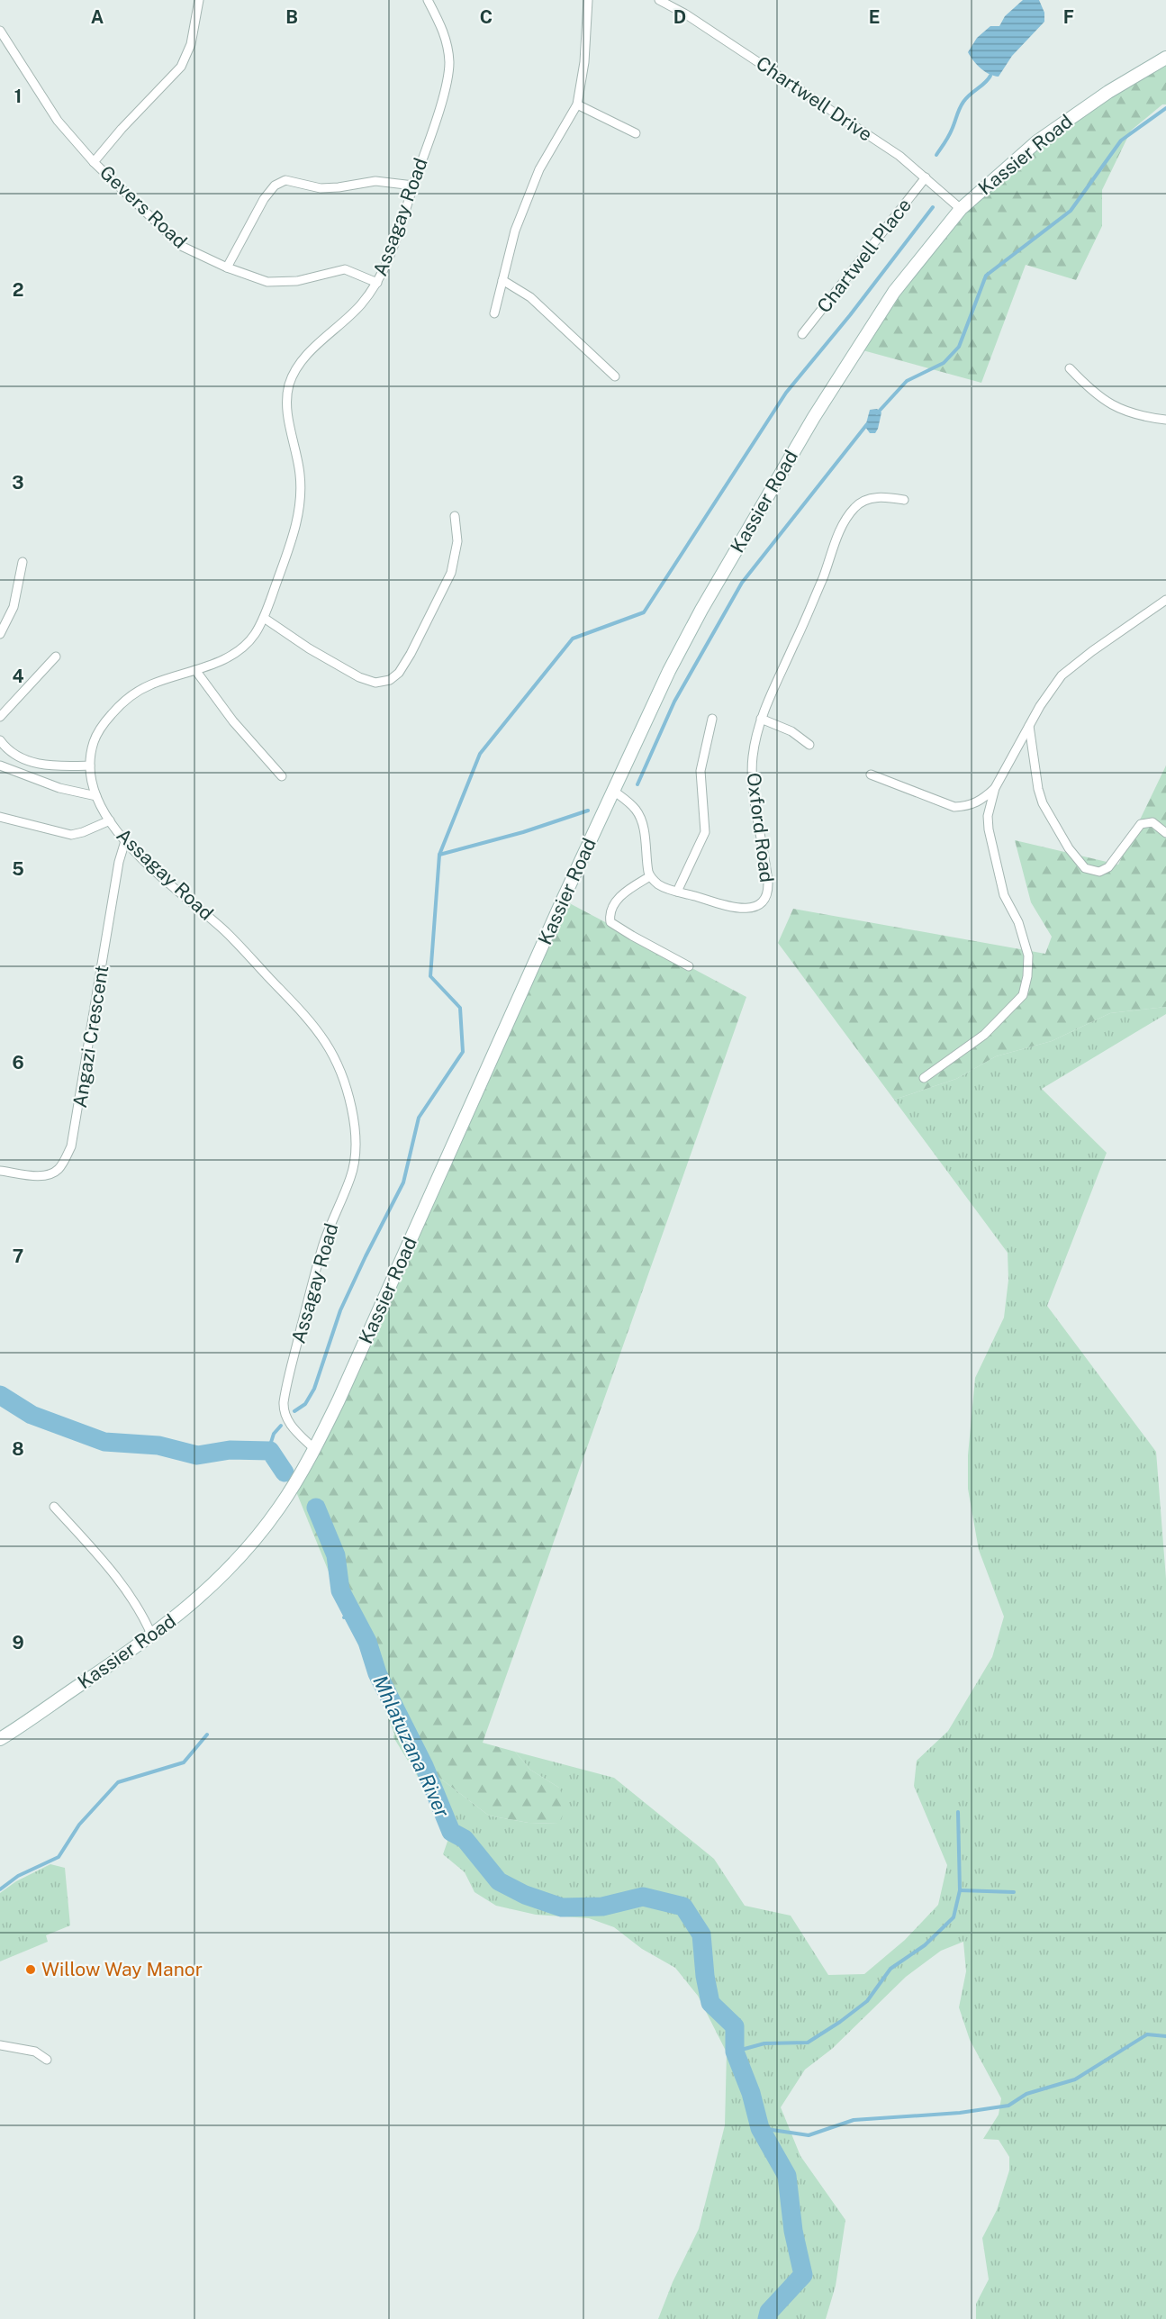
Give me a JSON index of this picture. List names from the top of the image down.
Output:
{
  "streets": {
    "main road": ["Kassier Road"],
    "street": [
      "Chartwell Drive",
      "Gevers Road",
      "Assagay Road",
      "Chartwell Place",
      "Oxford Road",
      "Angazi Crescent"
    ]
  },
  "crossings": [
    ["Chartwell Drive", "Kassier Road"],
    ["Chartwell Drive", "Chartwell Place"],
    ["Kassier Road", "Assagay Road"],
    ["Gevers Road", "Assagay Road"],
    ["Assagay Road", "Angazi Crescent"]
  ],
  "water": ["Mhlatuzana River"],
  "places": ["Willow Way Manor"],
  "grid": {
    "columns": [
      "A",
      "B",
      "C",
      "D",
      "E",
      "F"
    ],
    "rows": [
      "1",
      "2",
      "3",
      "4",
      "5",
      "6",
      "7",
      "8",
      "9"
    ]
  }
}
